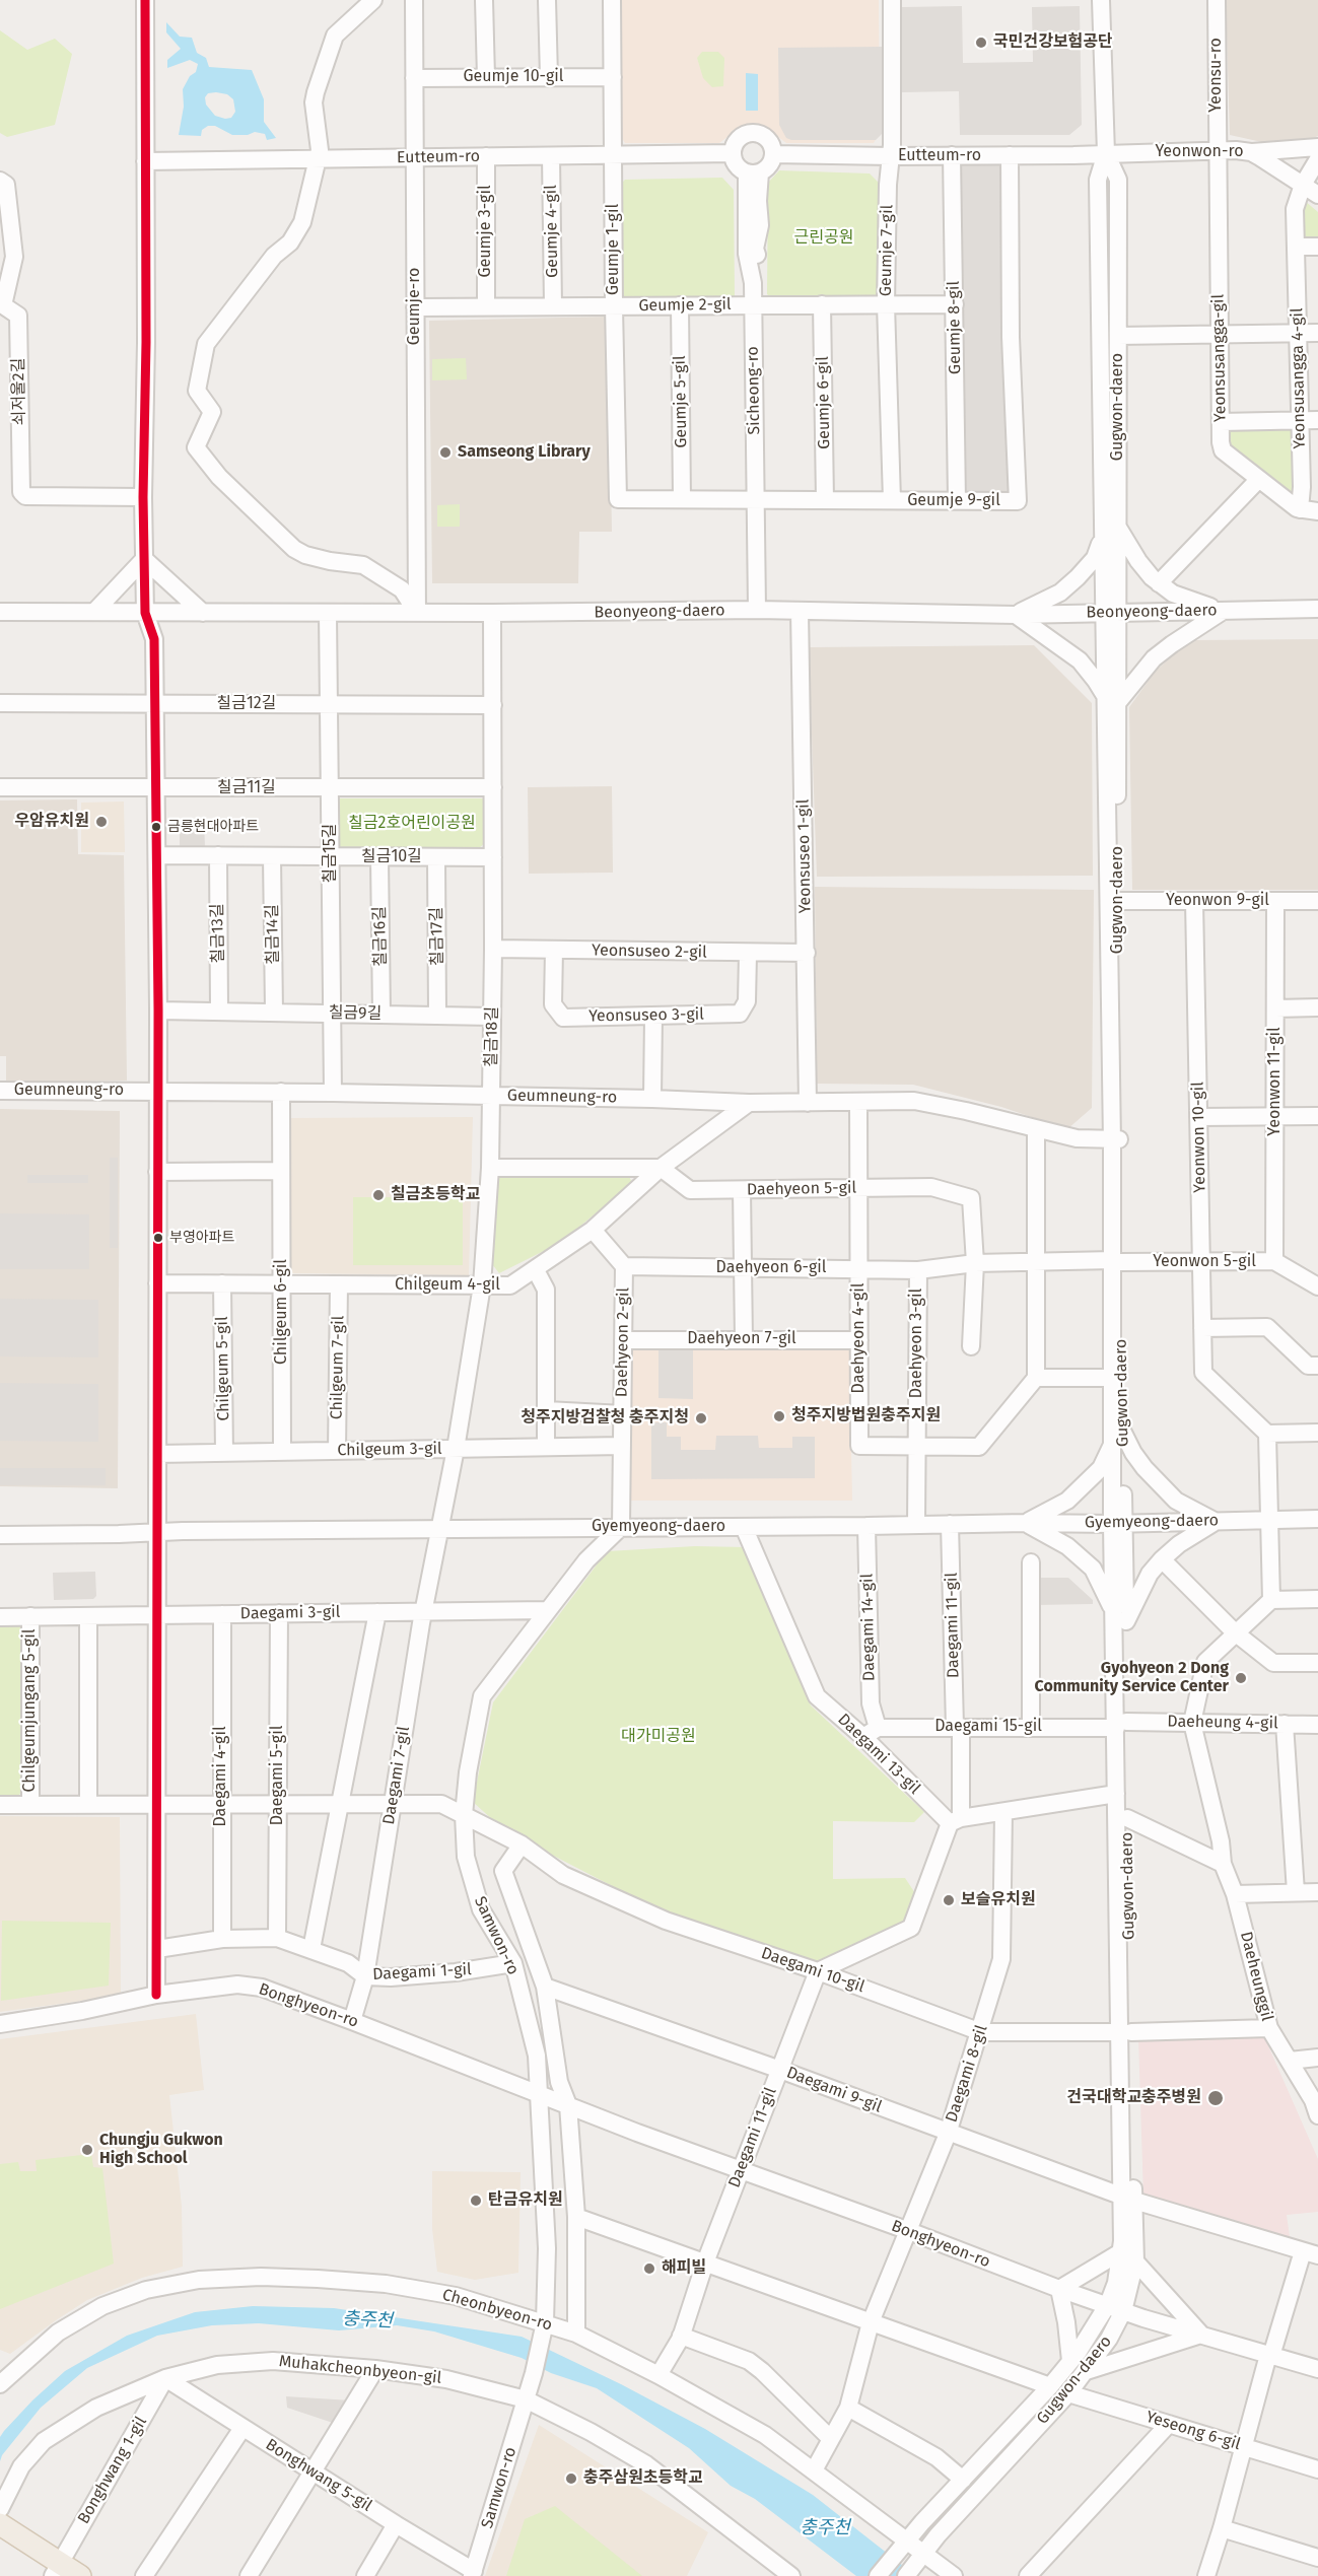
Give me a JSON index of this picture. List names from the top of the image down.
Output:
{
  "streets": {
    "street": [
      "Yeonsu-ro",
      "Geumje 10-gil",
      "Yeonwon-ro",
      "Eutteum-ro",
      "Geumje 3-gil",
      "Geumje 4-gil",
      "Geumje 1-gil",
      "Geumje 7-gil",
      "Geumje 2-gil",
      "Geumje-ro",
      "Geumje 8-gil",
      "Yeonsusangga-gil",
      "Yeonsusangga 4-gil",
      "Sicheong-ro",
      "쇠저울2길",
      "Geumje 5-gil",
      "Geumje 6-gil",
      "Gugwon-daero",
      "Geumje 9-gil",
      "Beonyeong-daero",
      "칠금12길",
      "칠금11길",
      "칠금15길",
      "Yeonsuseo 1-gil",
      "칠금10길",
      "Yeonwon 9-gil",
      "칠금13길",
      "칠금14길",
      "칠금16길",
      "칠금17길",
      "Yeonsuseo 2-gil",
      "칠금9길",
      "Yeonsuseo 3-gil",
      "칠금18길",
      "Yeonwon 11-gil",
      "Geumneung-ro",
      "Yeonwon 10-gil",
      "Daehyeon 5-gil",
      "Yeonwon 5-gil",
      "Daehyeon 6-gil",
      "Chilgeum 4-gil",
      "Chilgeum 6-gil",
      "Daehyeon 4-gil",
      "Daehyeon 7-gil",
      "Daehyeon 2-gil",
      "Daehyeon 3-gil",
      "Chilgeum 7-gil",
      "Chilgeum 5-gil",
      "Chilgeum 3-gil",
      "Gyemyeong-daero",
      "Daegami 3-gil",
      "Daegami 11-gil",
      "Daegami 14-gil",
      "Chilgeumjungang 5-gil",
      "Daeheung 4-gil",
      "Daegami 15-gil",
      "Daegami 13-gil",
      "Daegami 5-gil",
      "Daegami 7-gil",
      "Daegami 4-gil",
      "Samwon-ro",
      "Daegami 10-gil",
      "Daegami 1-gil",
      "Daeheunggil",
      "Bonghyeon-ro",
      "Daegami 8-gil",
      "Daegami 9-gil",
      "Cheonbyeon-ro",
      "Muhakcheonbyeon-gil",
      "Yeseong 6-gil",
      "Bonghwang 1-gil",
      "Bonghwang 5-gil"
    ]
  },
  "crossings": [
    ["Yeonsu-ro", "Yeonwon-ro"],
    ["Yeonsu-ro", "Yeonsusangga-gil"],
    ["Geumje 10-gil", "Geumje 1-gil"],
    ["Geumje 10-gil", "Geumje-ro"],
    ["Yeonwon-ro", "Eutteum-ro"],
    ["Yeonwon-ro", "Yeonsusangga-gil"],
    ["Yeonwon-ro", "Yeonsusangga 4-gil"],
    ["Yeonwon-ro", "Gugwon-daero"],
    ["Eutteum-ro", "Geumje 3-gil"],
    ["Eutteum-ro", "Geumje 4-gil"],
    ["Eutteum-ro", "Geumje 1-gil"],
    ["Eutteum-ro", "Geumje 7-gil"],
    ["Eutteum-ro", "Geumje-ro"],
    ["Eutteum-ro", "Geumje 8-gil"],
    ["Eutteum-ro", "Sicheong-ro"],
    ["Eutteum-ro", "Gugwon-daero"],
    ["Eutteum-ro", "Geumje 9-gil"],
    ["Geumje 3-gil", "Geumje 2-gil"],
    ["Geumje 4-gil", "Geumje 2-gil"],
    ["Geumje 1-gil", "Geumje 2-gil"],
    ["Geumje 1-gil", "Geumje 9-gil"],
    ["Geumje 7-gil", "Geumje 2-gil"],
    ["Geumje 7-gil", "Geumje 9-gil"],
    ["Geumje 2-gil", "Geumje-ro"],
    ["Geumje 2-gil", "Geumje 8-gil"],
    ["Geumje 2-gil", "Sicheong-ro"],
    ["Geumje 2-gil", "Geumje 5-gil"],
    ["Geumje 2-gil", "Geumje 6-gil"],
    ["Geumje-ro", "Beonyeong-daero"],
    ["Geumje 8-gil", "Geumje 9-gil"],
    ["Yeonsusangga-gil", "Yeonsusangga 4-gil"],
    ["Sicheong-ro", "Geumje 9-gil"],
    ["Sicheong-ro", "Beonyeong-daero"],
    ["Geumje 5-gil", "Geumje 9-gil"],
    ["Geumje 6-gil", "Geumje 9-gil"],
    ["Gugwon-daero", "Beonyeong-daero"],
    ["Gugwon-daero", "Yeonwon 9-gil"],
    ["Gugwon-daero", "Geumneung-ro"],
    ["Gugwon-daero", "Yeonwon 5-gil"],
    ["Gugwon-daero", "Daehyeon 6-gil"],
    ["Gugwon-daero", "Gyemyeong-daero"],
    ["Gugwon-daero", "Daeheung 4-gil"],
    ["Gugwon-daero", "Daegami 15-gil"],
    ["Gugwon-daero", "Daegami 10-gil"],
    ["Gugwon-daero", "Bonghyeon-ro"],
    ["Gugwon-daero", "Daegami 9-gil"],
    ["Gugwon-daero", "Cheonbyeon-ro"],
    ["Gugwon-daero", "Yeseong 6-gil"],
    ["Beonyeong-daero", "칠금15길"],
    ["Beonyeong-daero", "Yeonsuseo 1-gil"],
    ["Beonyeong-daero", "칠금18길"],
    ["칠금12길", "칠금15길"],
    ["칠금12길", "칠금18길"],
    ["칠금11길", "칠금15길"],
    ["칠금11길", "칠금18길"],
    ["칠금15길", "칠금10길"],
    ["칠금15길", "칠금9길"],
    ["칠금15길", "Geumneung-ro"],
    ["Yeonsuseo 1-gil", "Yeonsuseo 2-gil"],
    ["Yeonsuseo 1-gil", "Geumneung-ro"],
    ["칠금10길", "칠금13길"],
    ["칠금10길", "칠금14길"],
    ["칠금10길", "칠금16길"],
    ["칠금10길", "칠금17길"],
    ["칠금10길", "칠금18길"],
    ["Yeonwon 9-gil", "Yeonwon 11-gil"],
    ["Yeonwon 9-gil", "Yeonwon 10-gil"],
    ["칠금13길", "칠금9길"],
    ["칠금14길", "칠금9길"],
    ["칠금16길", "칠금9길"],
    ["칠금17길", "칠금9길"],
    ["Yeonsuseo 2-gil", "Yeonsuseo 3-gil"],
    ["Yeonsuseo 2-gil", "칠금18길"],
    ["칠금9길", "칠금18길"],
    ["칠금18길", "Geumneung-ro"],
    ["칠금18길", "Chilgeum 4-gil"],
    ["칠금18길", "Chilgeum 3-gil"],
    ["칠금18길", "Gyemyeong-daero"],
    ["칠금18길", "Daegami 7-gil"],
    ["Yeonwon 11-gil", "Yeonwon 5-gil"],
    ["Geumneung-ro", "Chilgeum 4-gil"],
    ["Geumneung-ro", "Chilgeum 6-gil"],
    ["Geumneung-ro", "Daehyeon 4-gil"],
    ["Yeonwon 10-gil", "Yeonwon 5-gil"],
    ["Daehyeon 5-gil", "Daehyeon 6-gil"],
    ["Daehyeon 5-gil", "Chilgeum 4-gil"],
    ["Daehyeon 5-gil", "Daehyeon 4-gil"],
    ["Yeonwon 5-gil", "Daehyeon 6-gil"],
    ["Daehyeon 6-gil", "Daehyeon 4-gil"],
    ["Daehyeon 6-gil", "Daehyeon 2-gil"],
    ["Daehyeon 6-gil", "Daehyeon 3-gil"],
    ["Chilgeum 4-gil", "Chilgeum 6-gil"],
    ["Chilgeum 4-gil", "Chilgeum 7-gil"],
    ["Chilgeum 4-gil", "Chilgeum 5-gil"],
    ["Chilgeum 6-gil", "Chilgeum 3-gil"],
    ["Daehyeon 4-gil", "Daehyeon 7-gil"],
    ["Daehyeon 4-gil", "Daehyeon 3-gil"],
    ["Daehyeon 7-gil", "Daehyeon 2-gil"],
    ["Daehyeon 2-gil", "Chilgeum 3-gil"],
    ["Daehyeon 2-gil", "Gyemyeong-daero"],
    ["Daehyeon 2-gil", "Samwon-ro"],
    ["Daehyeon 3-gil", "Gyemyeong-daero"],
    ["Chilgeum 7-gil", "Chilgeum 3-gil"],
    ["Chilgeum 5-gil", "Chilgeum 3-gil"],
    ["Gyemyeong-daero", "Daegami 11-gil"],
    ["Gyemyeong-daero", "Daegami 14-gil"],
    ["Gyemyeong-daero", "Daegami 13-gil"],
    ["Gyemyeong-daero", "Daegami 7-gil"],
    ["Gyemyeong-daero", "Samwon-ro"],
    ["Daegami 3-gil", "Chilgeumjungang 5-gil"],
    ["Daegami 3-gil", "Daegami 5-gil"],
    ["Daegami 3-gil", "Daegami 7-gil"],
    ["Daegami 3-gil", "Daegami 4-gil"],
    ["Daegami 3-gil", "Samwon-ro"],
    ["Daegami 11-gil", "Daegami 15-gil"],
    ["Daegami 11-gil", "Daegami 13-gil"],
    ["Daegami 11-gil", "Daegami 10-gil"],
    ["Daegami 11-gil", "Bonghyeon-ro"],
    ["Daegami 11-gil", "Daegami 9-gil"],
    ["Daegami 11-gil", "Cheonbyeon-ro"],
    ["Daegami 14-gil", "Daegami 15-gil"],
    ["Daegami 14-gil", "Daegami 13-gil"],
    ["Chilgeumjungang 5-gil", "Daegami 10-gil"],
    ["Daeheung 4-gil", "Daegami 15-gil"],
    ["Daeheung 4-gil", "Daeheunggil"],
    ["Daegami 15-gil", "Daegami 13-gil"],
    ["Daegami 5-gil", "Daegami 10-gil"],
    ["Daegami 5-gil", "Daegami 1-gil"],
    ["Daegami 7-gil", "Daegami 10-gil"],
    ["Daegami 7-gil", "Daegami 1-gil"],
    ["Daegami 7-gil", "Bonghyeon-ro"],
    ["Daegami 4-gil", "Daegami 10-gil"],
    ["Daegami 4-gil", "Daegami 1-gil"],
    ["Samwon-ro", "Daegami 10-gil"],
    ["Samwon-ro", "Daegami 1-gil"],
    ["Samwon-ro", "Bonghyeon-ro"],
    ["Samwon-ro", "Cheonbyeon-ro"],
    ["Samwon-ro", "Muhakcheonbyeon-gil"],
    ["Samwon-ro", "Bonghwang 5-gil"],
    ["Daegami 10-gil", "Daeheunggil"],
    ["Daegami 10-gil", "Daegami 8-gil"],
    ["Bonghyeon-ro", "Daegami 8-gil"],
    ["Daegami 8-gil", "Daegami 9-gil"],
    ["Daegami 8-gil", "Cheonbyeon-ro"],
    ["Muhakcheonbyeon-gil", "Bonghwang 1-gil"],
    ["Muhakcheonbyeon-gil", "Bonghwang 5-gil"],
    ["Bonghwang 1-gil", "Bonghwang 5-gil"]
  ],
  "water": ["충주천"],
  "parks": ["근린공원", "칠금2호어린이공원", "대가미공원"],
  "places": [
    "국민건강보험공단",
    "Samseong Library",
    "우암유치원",
    "금릉현대아파트",
    "칠금초등학교",
    "부영아파트",
    "청주지방법원충주지원",
    "청주지방검찰청 충주지청",
    "Gyohyeon 2 Dong Community Service Center",
    "보슬유치원",
    "건국대학교충주병원",
    "Chungju Gukwon High School",
    "탄금유치원",
    "해피빌",
    "충주삼원초등학교"
  ]
}
